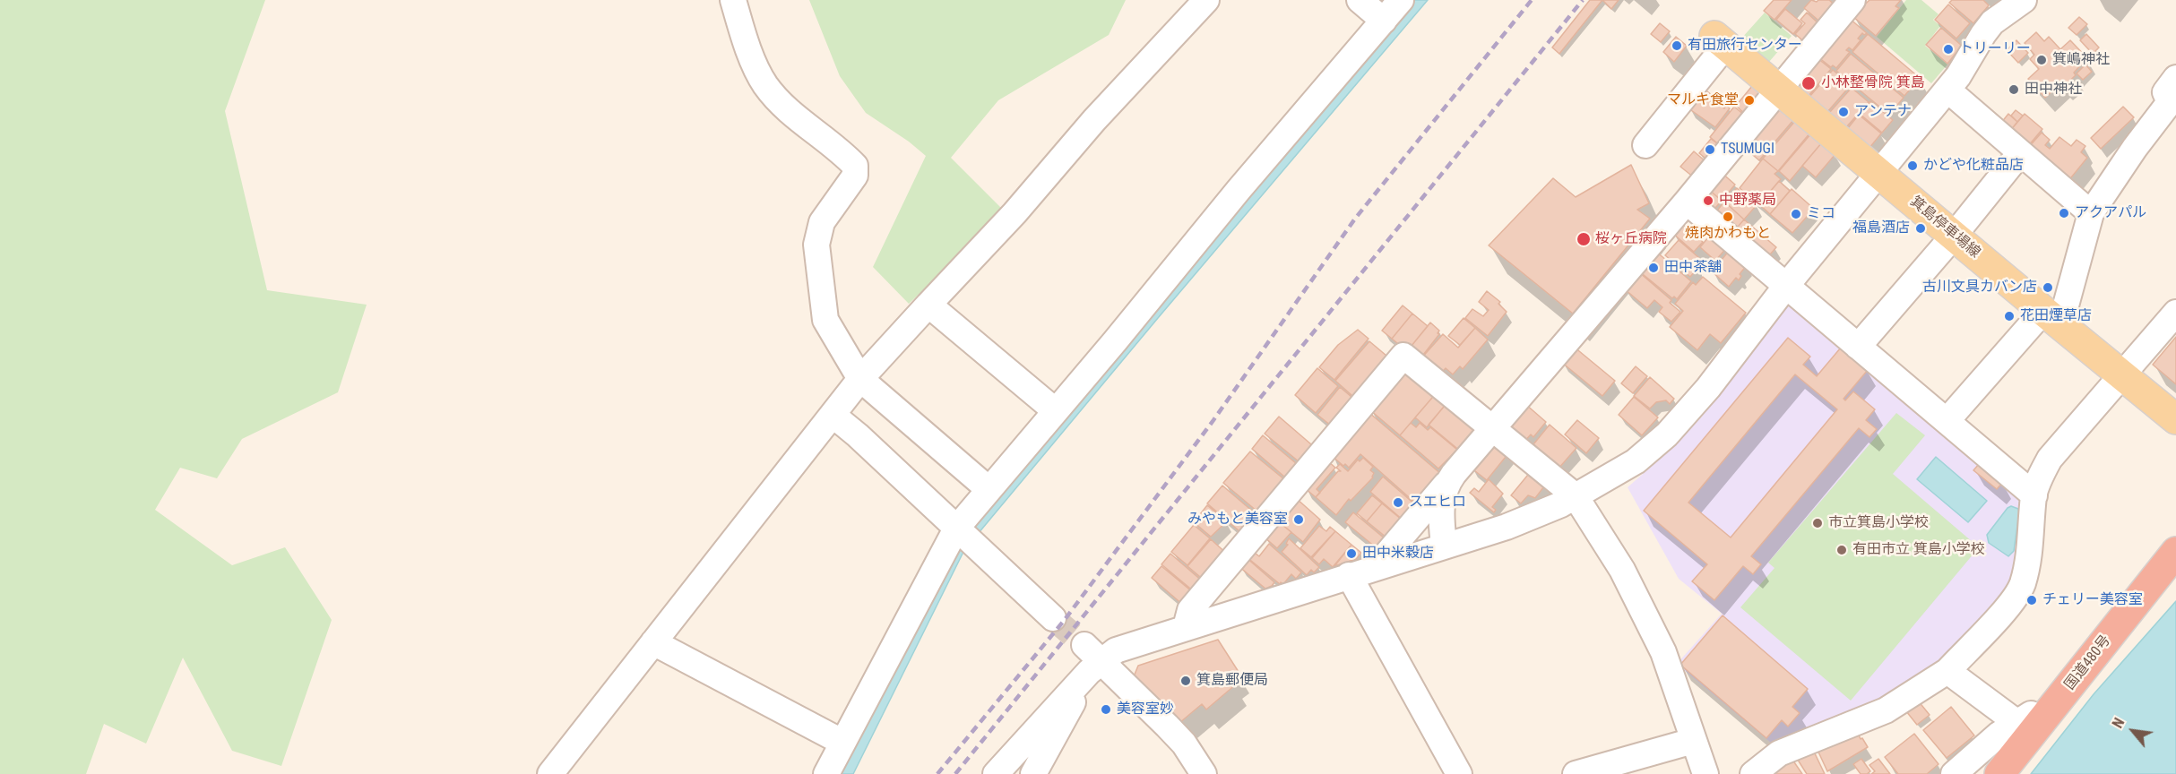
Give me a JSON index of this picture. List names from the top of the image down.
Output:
{
  "streets": {
    "highway": ["国道480号"],
    "main road": ["箕島停車場線"]
  },
  "places": [
    "有田旅行センター",
    "トリーリー",
    "箕嶋神社",
    "小林整骨院 箕島",
    "田中神社",
    "マルキ食堂",
    "アンテナ",
    "TSUMUGI",
    "かどや化粧品店",
    "中野薬局",
    "アクアパル",
    "ミコ",
    "焼肉かわもと",
    "福島酒店",
    "桜ヶ丘病院",
    "田中茶舗",
    "古川文具カバン店",
    "花田煙草店",
    "スエヒロ",
    "みやもと美容室",
    "市立箕島小学校",
    "有田市立 箕島小学校",
    "田中米穀店",
    "チェリー美容室",
    "箕島郵便局",
    "美容室妙"
  ],
  "north": "top left"
}
